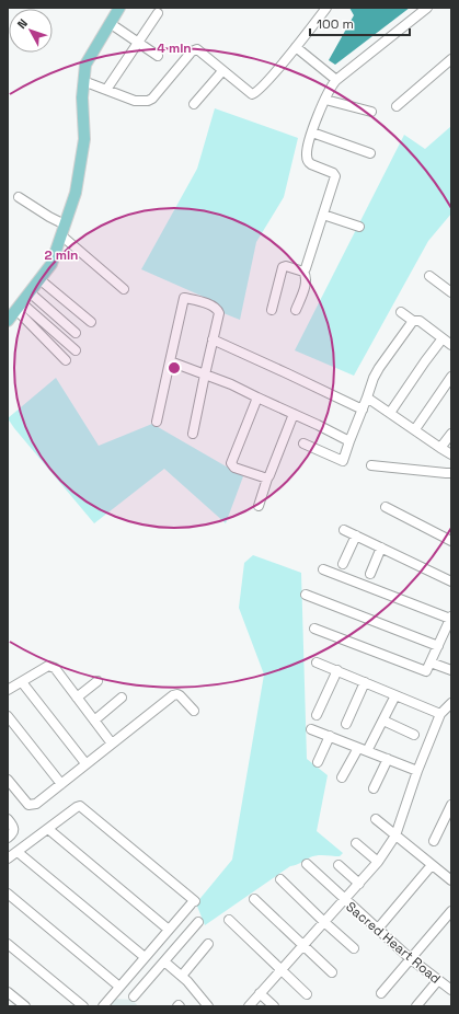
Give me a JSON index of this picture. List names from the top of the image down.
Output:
{
  "streets": {
    "street": ["Sacred Heart Road"]
  },
  "scale_bar": "100 m",
  "north": "top left",
  "rings": ["4 min", "2 min"]
}
